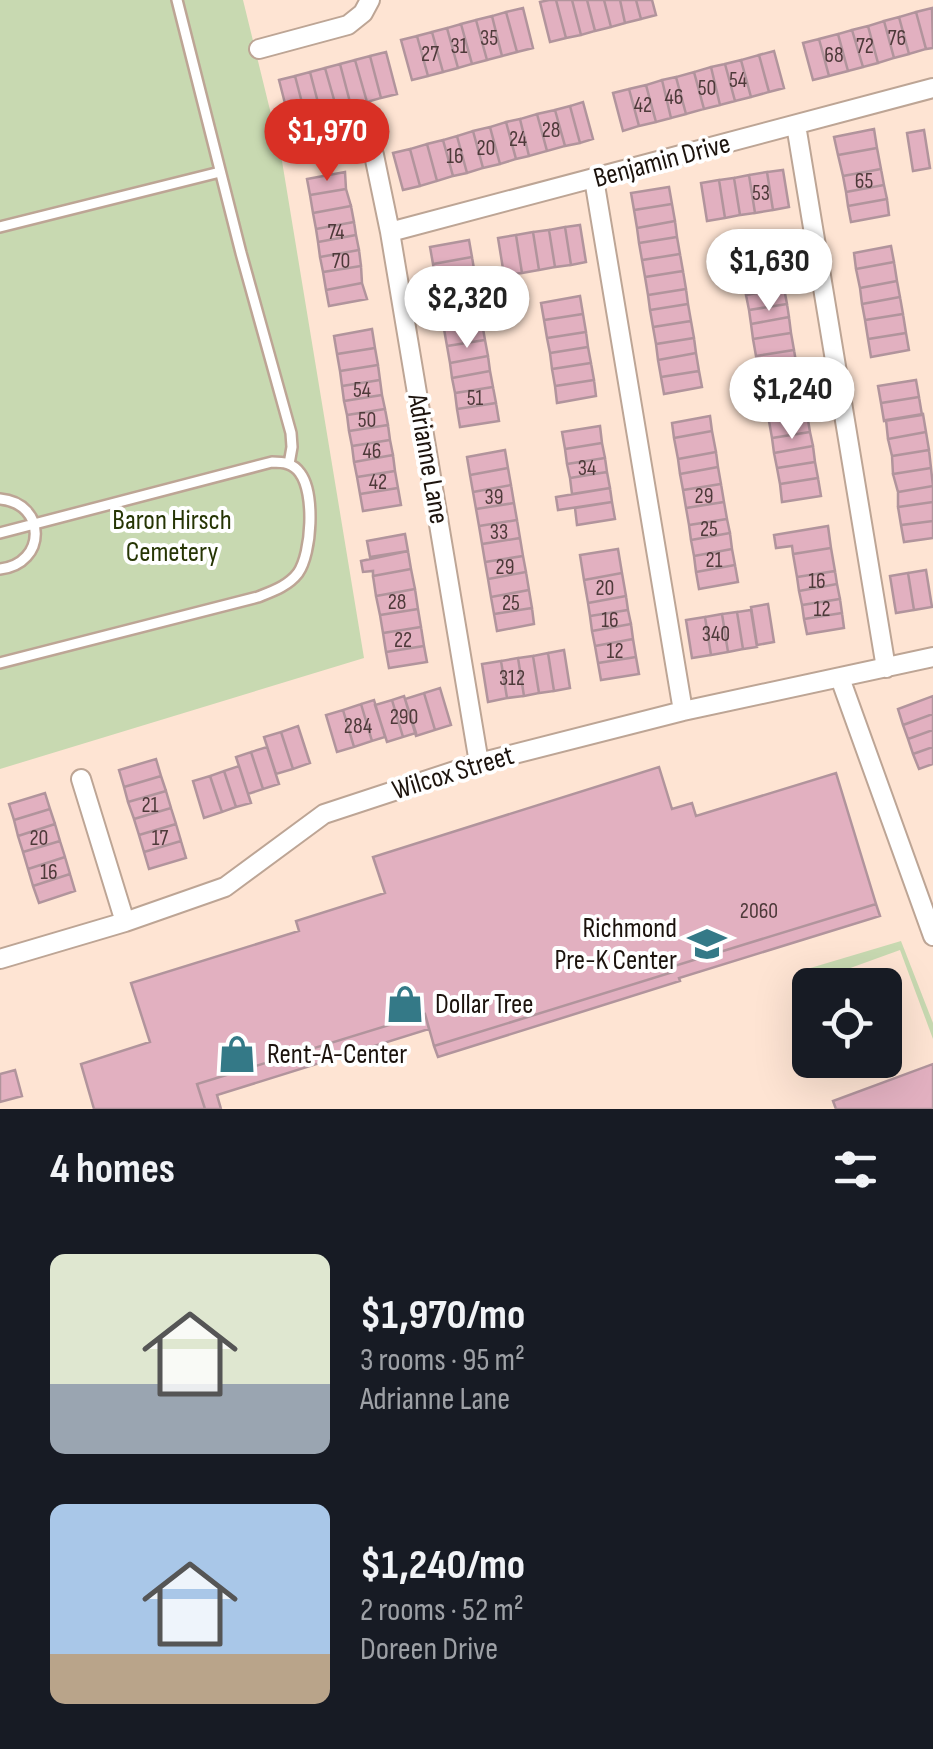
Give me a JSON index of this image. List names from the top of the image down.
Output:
{
  "streets": {
    "street": ["Benjamin Drive", "Adrianne Lane", "Wilcox Street"]
  },
  "crossings": [
    ["Benjamin Drive", "Adrianne Lane"],
    ["Adrianne Lane", "Wilcox Street"]
  ],
  "parks": ["Baron Hirsch Cemetery"],
  "places": {
    "school or university": ["Richmond Pre-K Center"],
    "shop": ["Dollar Tree", "Rent-A-Center"]
  },
  "house_numbers": [
    "35",
    "76",
    "31",
    "72",
    "27",
    "68",
    "54",
    "50",
    "46",
    "42",
    "28",
    "24",
    "20",
    "16",
    "65",
    "53",
    "74",
    "70",
    "54",
    "51",
    "50",
    "46",
    "34",
    "42",
    "29",
    "39",
    "25",
    "33",
    "21",
    "29",
    "16",
    "20",
    "28",
    "25",
    "12",
    "16",
    "340",
    "22",
    "12",
    "312",
    "290",
    "284",
    "21",
    "20",
    "17",
    "16",
    "2060"
  ],
  "page": {
    "price": [
      "$1,970",
      "$1,630",
      "$2,320",
      "$1,240"
    ],
    "heading": "4 homes",
    "list": [
      {
        "name": "$1,970/mo",
        "note": "3 rooms · 95 m² · Adrianne Lane"
      },
      {
        "name": "$1,240/mo",
        "note": "2 rooms · 52 m² · Doreen Drive"
      }
    ]
  }
}
